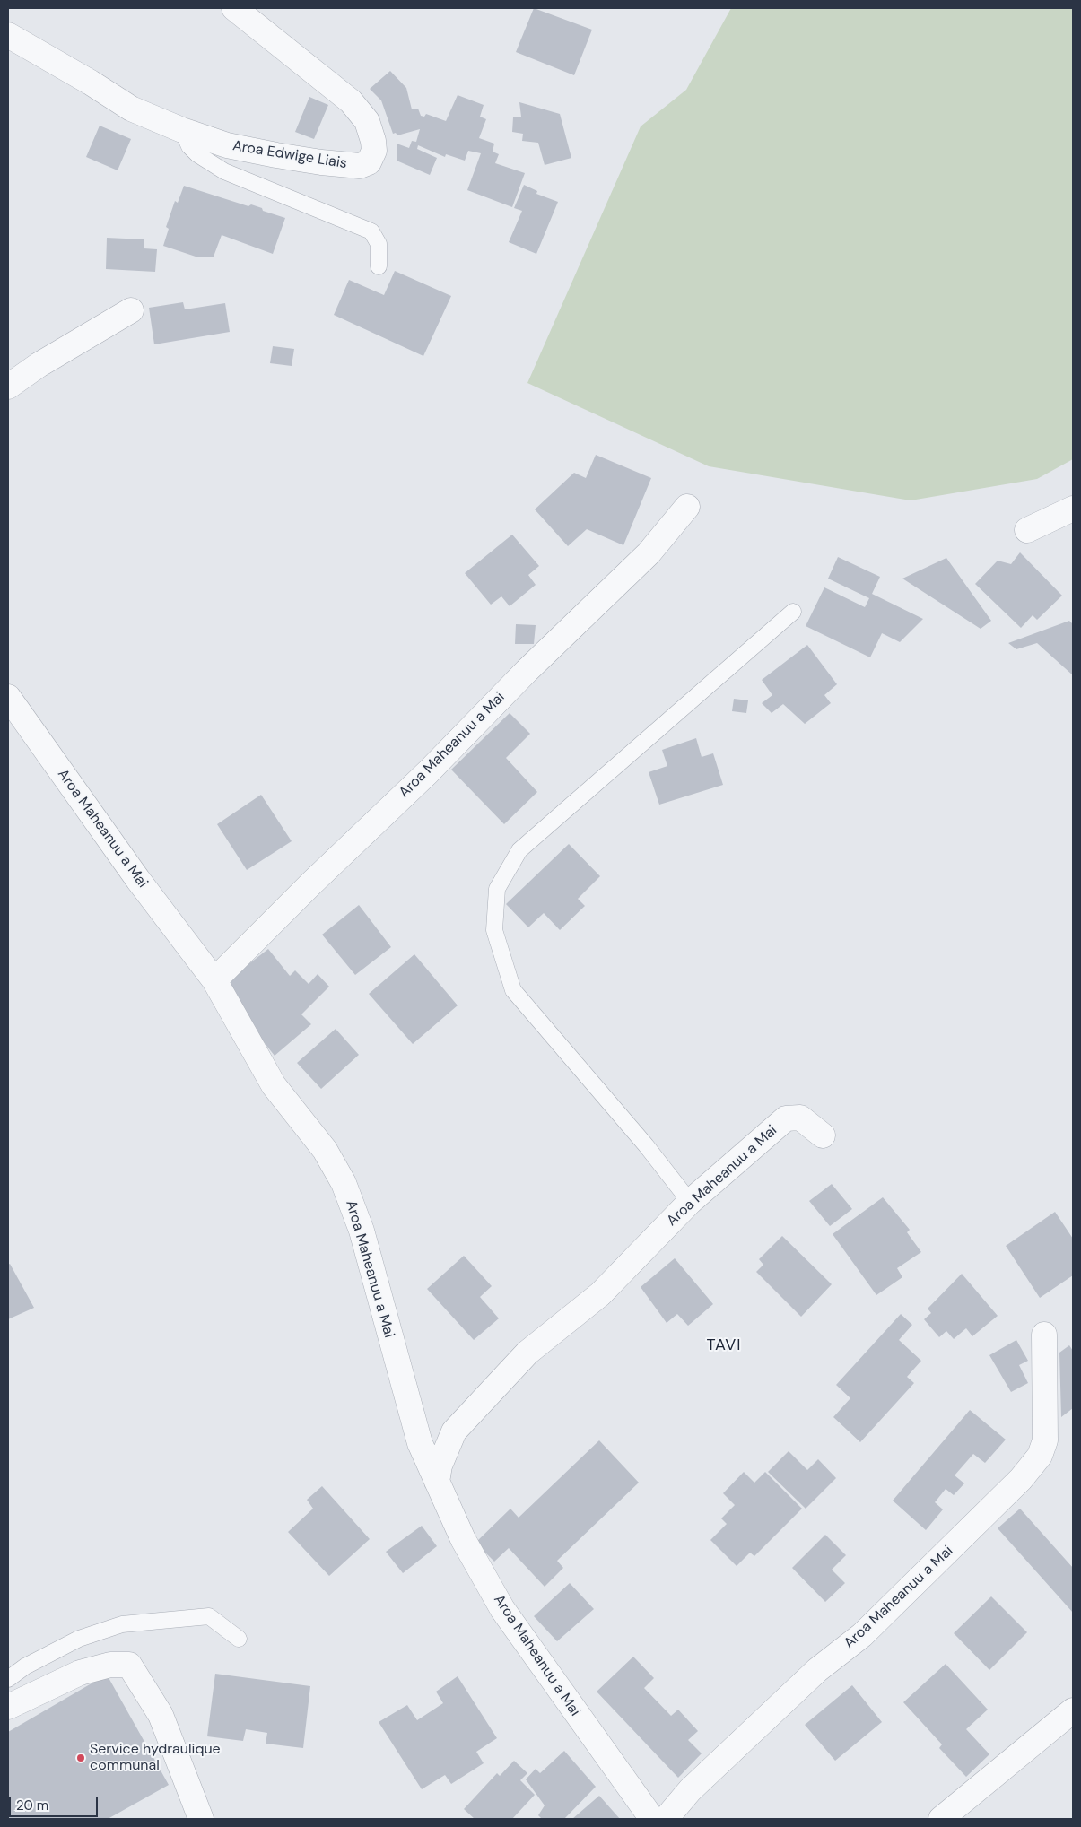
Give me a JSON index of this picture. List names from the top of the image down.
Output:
{
  "streets": {
    "street": ["Aroa Edwige Liais", "Aroa Maheanuu a Mai"]
  },
  "districts": ["TAVI"],
  "places": ["Service hydraulique communal"],
  "scale_bar": "20 m"
}
